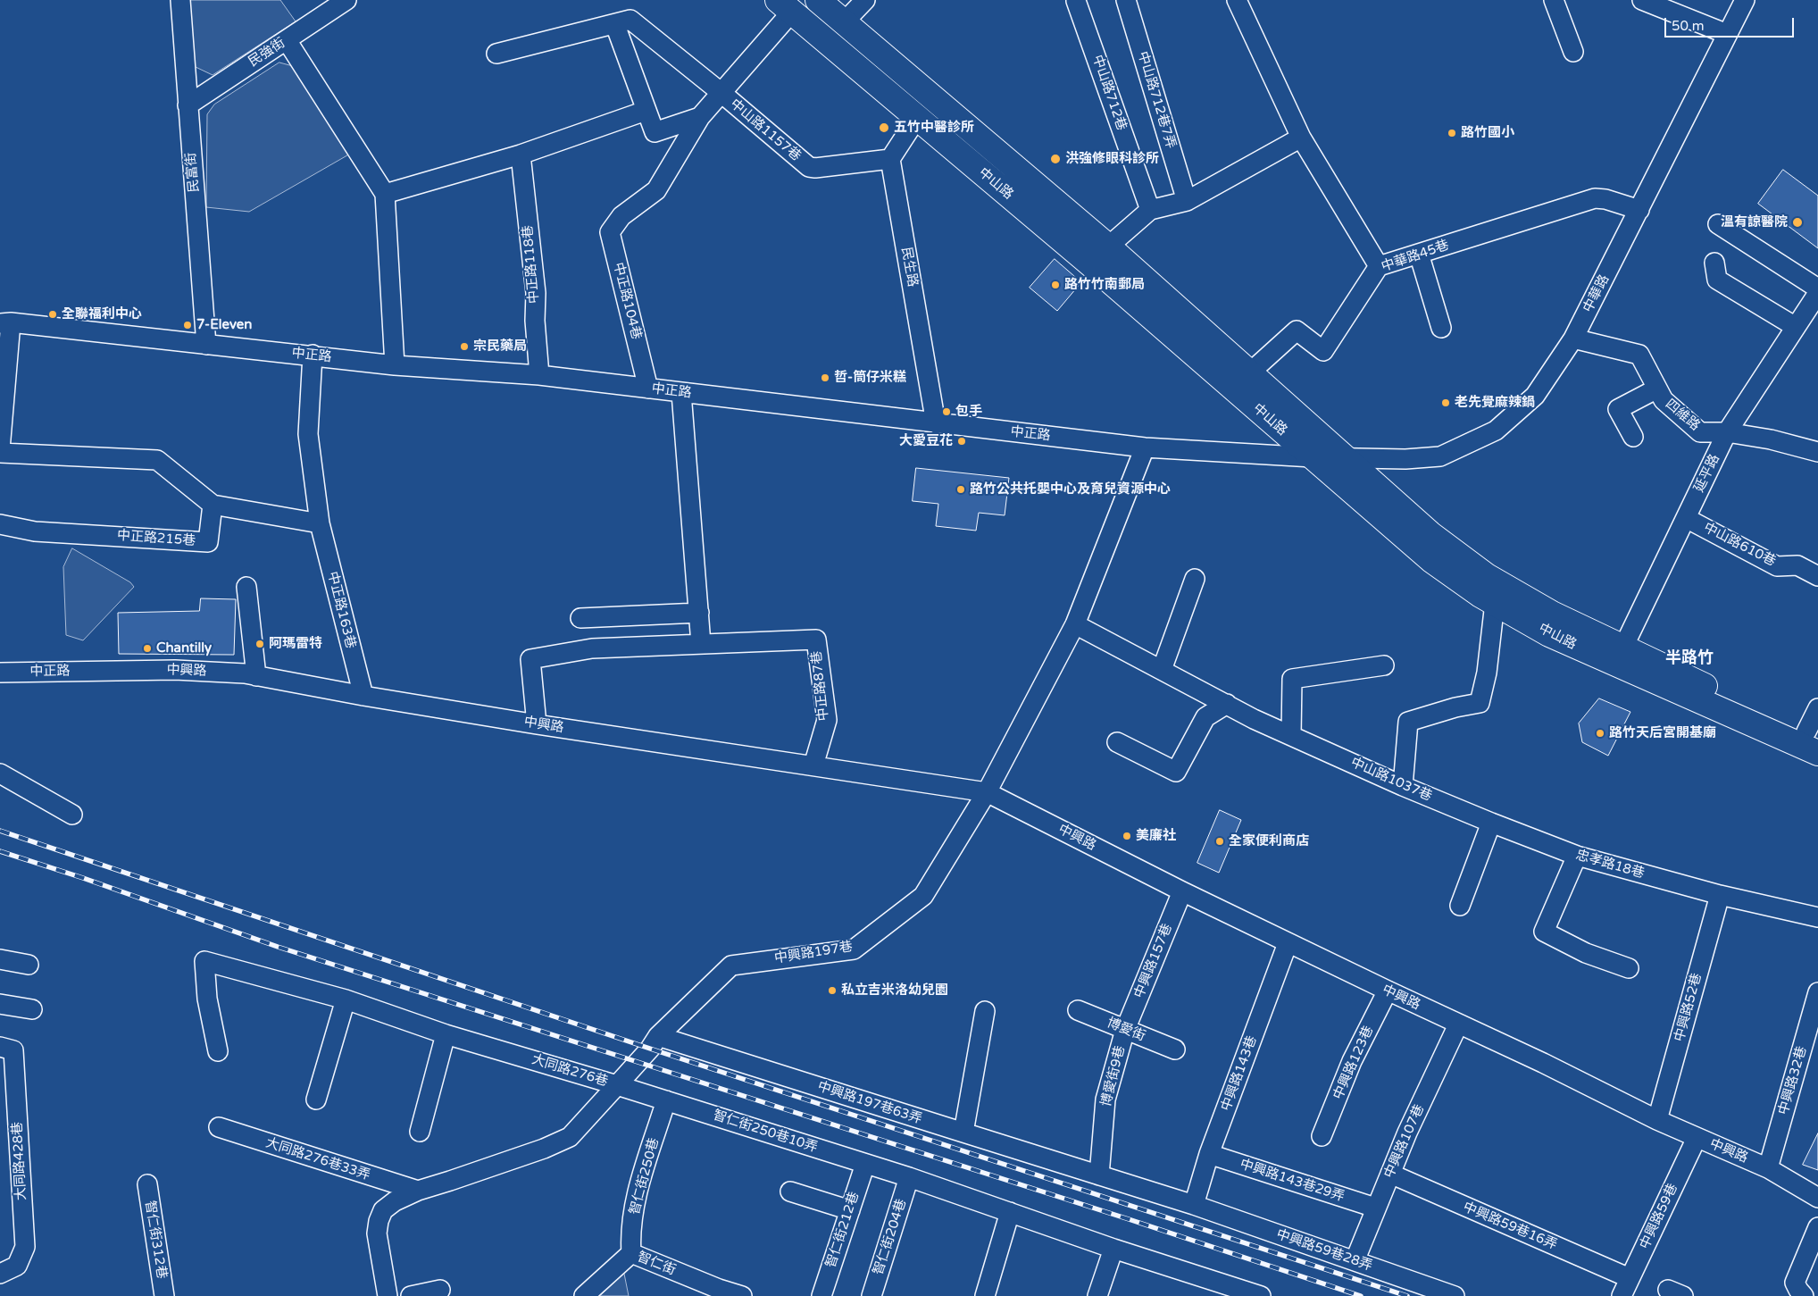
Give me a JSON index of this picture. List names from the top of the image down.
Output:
{
  "streets": {
    "main road": ["中山路"],
    "street": [
      "民強街",
      "中山路712巷",
      "中山路712巷7弄",
      "中山路1157巷",
      "民富街",
      "中華路45巷",
      "中正路118巷",
      "民生路",
      "中華路",
      "中正路104巷",
      "中正路",
      "四維路",
      "延平路",
      "中正路215巷",
      "中山路610巷",
      "中正路163巷",
      "中興路",
      "中正路87巷",
      "中山路1037巷",
      "忠孝路18巷",
      "中興路197巷",
      "中興路157巷",
      "中興路52巷",
      "博愛街",
      "中興路123巷",
      "大同路276巷",
      "中興路143巷",
      "博愛街9巷",
      "中興路32巷",
      "中興路197巷63弄",
      "智仁街250巷10弄",
      "中興路107巷",
      "大同路276巷33弄",
      "大同路428巷",
      "智仁街250巷",
      "中興路143巷29弄",
      "中興路59巷",
      "中興路59巷16弄",
      "智仁街212巷",
      "智仁街204巷",
      "智仁街312巷",
      "中興路59巷28弄",
      "智仁街"
    ]
  },
  "crossings": [
    ["民強街", "民富街"],
    ["中山路1157巷", "中山路"],
    ["中山路1157巷", "民生路"],
    ["中山路1157巷", "中正路104巷"],
    ["民富街", "中正路"],
    ["中山路", "中華路45巷"],
    ["中山路", "中華路"],
    ["中山路", "中正路"],
    ["中山路", "延平路"],
    ["中華路45巷", "中華路"],
    ["中正路118巷", "中正路"],
    ["民生路", "中正路"],
    ["中華路", "中正路"],
    ["中華路", "四維路"],
    ["中正路104巷", "中正路"],
    ["中正路", "中正路163巷"],
    ["中正路", "中興路"],
    ["四維路", "延平路"],
    ["延平路", "中山路610巷"],
    ["中正路163巷", "中興路"],
    ["中興路", "中正路87巷"],
    ["中興路", "中興路197巷"],
    ["中興路", "中興路157巷"],
    ["中興路", "中興路52巷"],
    ["中興路", "中興路123巷"],
    ["中興路", "中興路143巷"],
    ["中興路", "中興路32巷"],
    ["中興路", "中興路107巷"],
    ["中興路", "中興路59巷"],
    ["中山路1037巷", "忠孝路18巷"],
    ["忠孝路18巷", "中興路52巷"],
    ["中興路197巷", "大同路276巷"],
    ["中興路197巷", "中興路197巷63弄"],
    ["中興路197巷", "智仁街250巷10弄"],
    ["中興路157巷", "博愛街"],
    ["中興路157巷", "博愛街9巷"],
    ["博愛街", "博愛街9巷"],
    ["大同路276巷", "智仁街250巷10弄"],
    ["大同路276巷", "大同路276巷33弄"],
    ["中興路143巷", "中興路143巷29弄"],
    ["中興路143巷", "中興路59巷28弄"],
    ["智仁街250巷10弄", "智仁街250巷"],
    ["智仁街250巷10弄", "智仁街212巷"],
    ["智仁街250巷10弄", "智仁街204巷"],
    ["中興路107巷", "中興路143巷29弄"],
    ["中興路107巷", "中興路59巷16弄"],
    ["中興路107巷", "中興路59巷28弄"],
    ["智仁街250巷", "智仁街"],
    ["中興路59巷", "中興路59巷16弄"]
  ],
  "districts": ["半路竹"],
  "places": [
    "五竹中醫診所",
    "路竹國小",
    "洪強修眼科診所",
    "溫有諒醫院",
    "路竹竹南郵局",
    "全聯福利中心",
    "7-Eleven",
    "宗民藥局",
    "哲-筒仔米糕",
    "老先覺麻辣鍋",
    "包手",
    "大愛豆花",
    "路竹公共托嬰中心及育兒資源中心",
    "阿瑪雷特",
    "Chantilly",
    "路竹天后宮開基廟",
    "美廉社",
    "全家便利商店",
    "私立吉米洛幼兒園"
  ],
  "scale_bar": "50 m"
}
